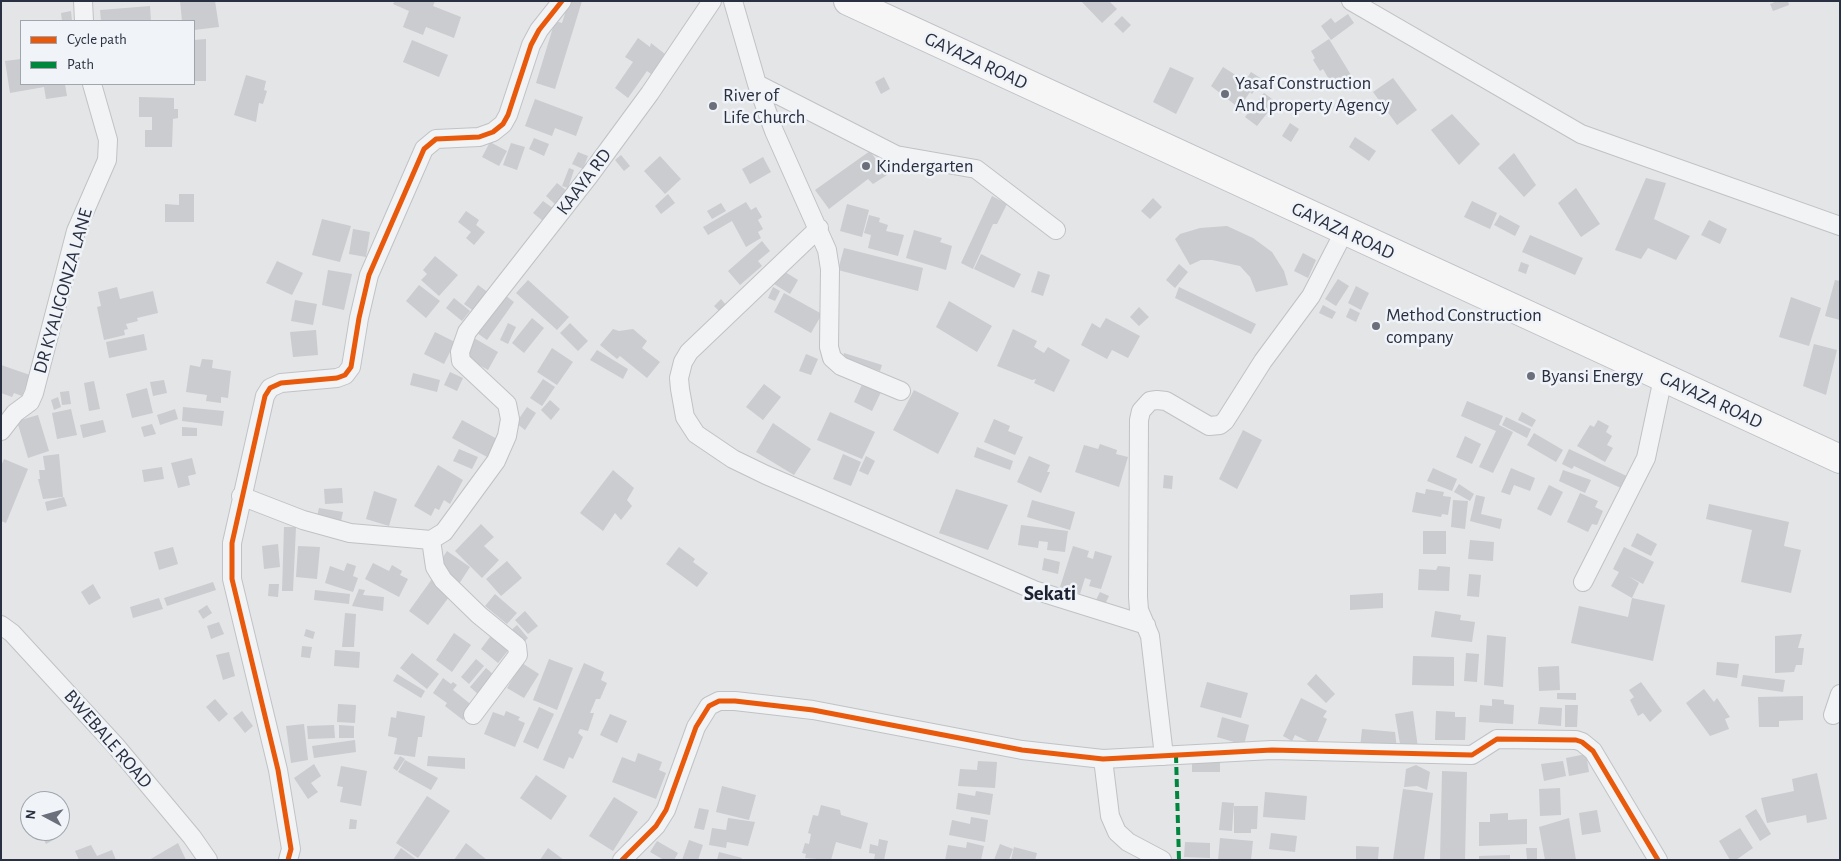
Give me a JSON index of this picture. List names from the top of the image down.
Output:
{
  "streets": {
    "main road": ["GAYAZA ROAD"],
    "street": ["KAAYA RD", "DR KYALIGONZA LANE", "BWEBALE ROAD"]
  },
  "districts": ["Sekati"],
  "places": [
    "Yasaf Construction And property Agency",
    "River of Life Church",
    "Kindergarten",
    "Method Construction company",
    "Byansi Energy"
  ],
  "legend": ["Cycle path", "Path"],
  "north": "left"
}
